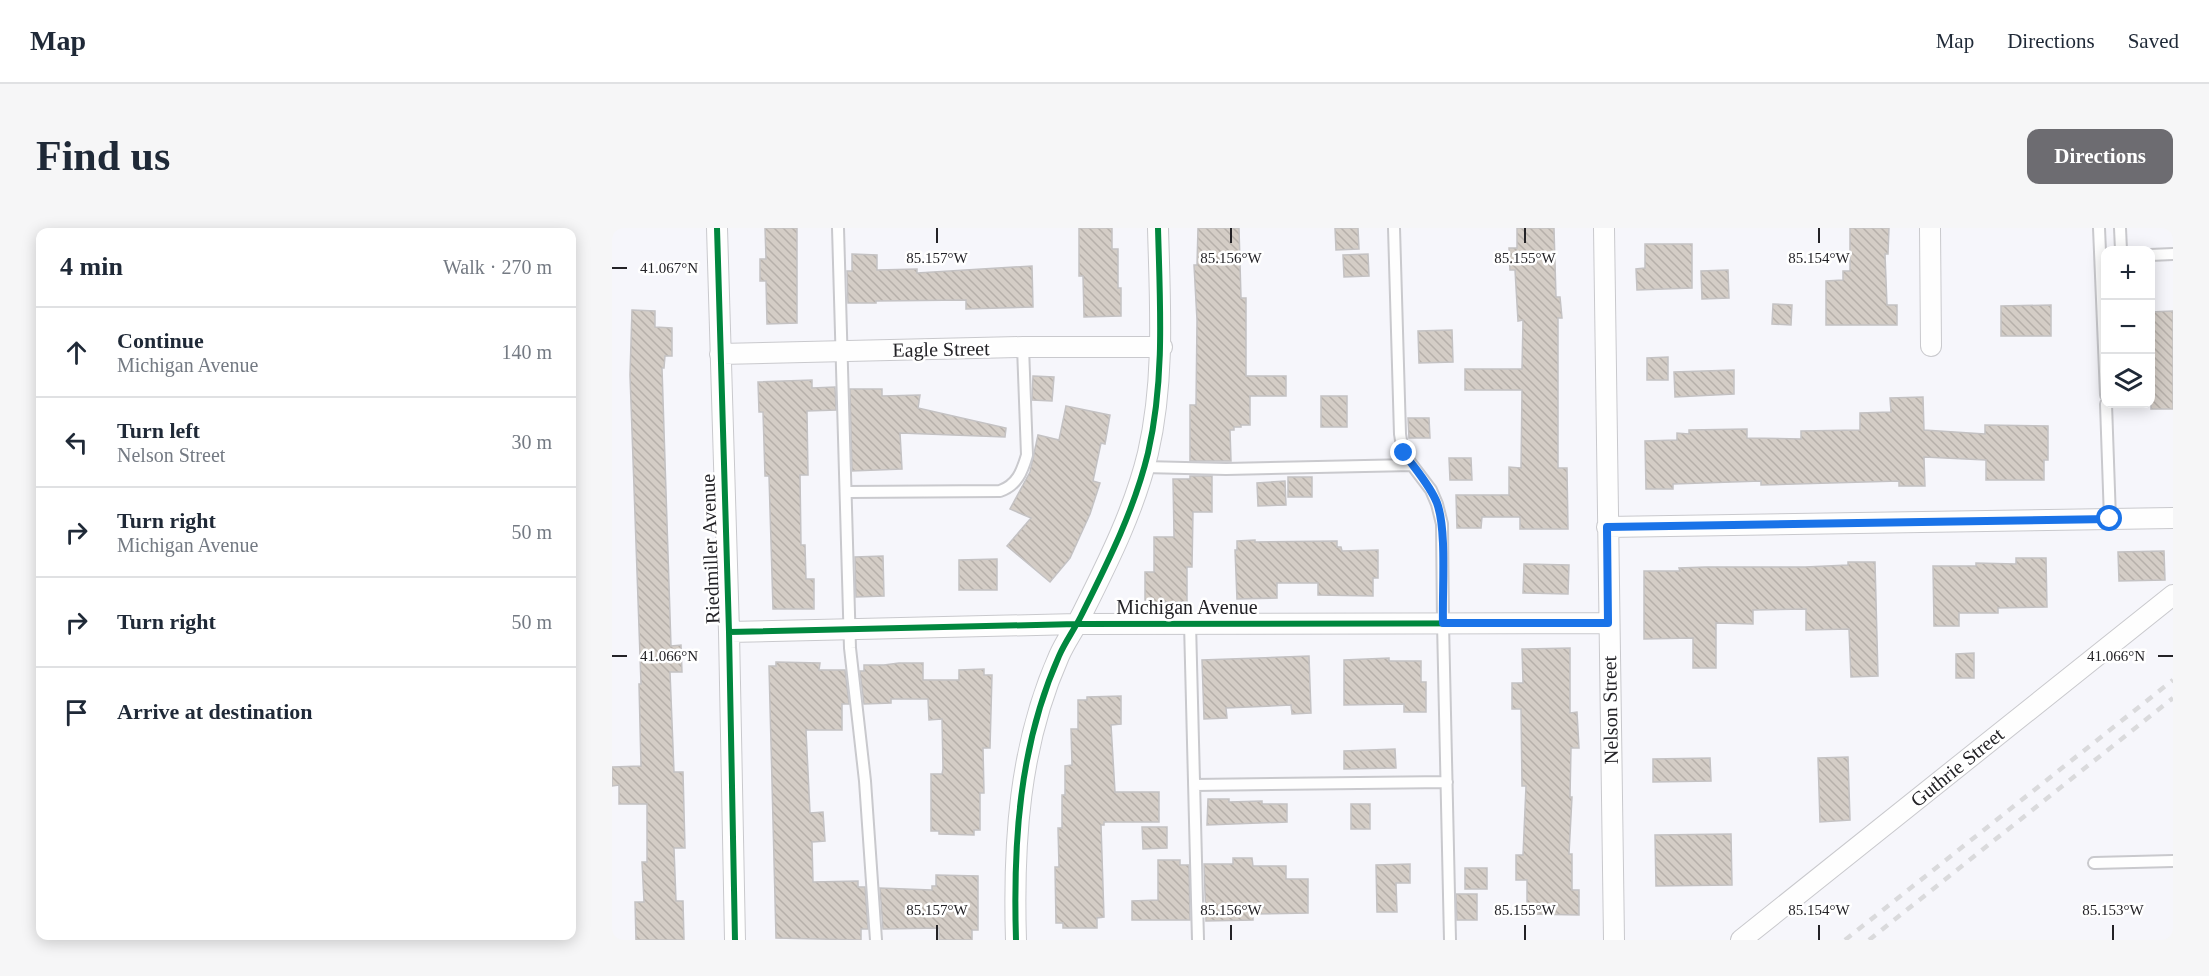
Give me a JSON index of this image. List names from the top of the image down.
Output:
{
  "streets": {
    "street": [
      "Eagle Street",
      "Riedmiller Avenue",
      "Michigan Avenue",
      "Nelson Street",
      "Guthrie Street"
    ]
  },
  "crossings": [
    ["Eagle Street", "Riedmiller Avenue"],
    ["Riedmiller Avenue", "Michigan Avenue"],
    ["Michigan Avenue", "Nelson Street"]
  ],
  "page": {
    "header": "Map",
    "nav": ["Map", "Directions", "Saved"],
    "buttons": "Directions",
    "title": "Find us",
    "heading": ["4 min", "Walk · 270 m"],
    "map_buttons": ["+", "−"],
    "list": [
      ["Continue", "Michigan Avenue", "140 m"],
      ["Turn left", "Nelson Street", "30 m"],
      ["Turn right", "Michigan Avenue", "50 m"],
      ["Turn right", "50 m"],
      "Arrive at destination"
    ]
  },
  "coordinates": [
    "85.157°W",
    "85.156°W",
    "85.155°W",
    "85.154°W",
    "41.067°N",
    "41.066°N",
    "85.153°W"
  ]
}
